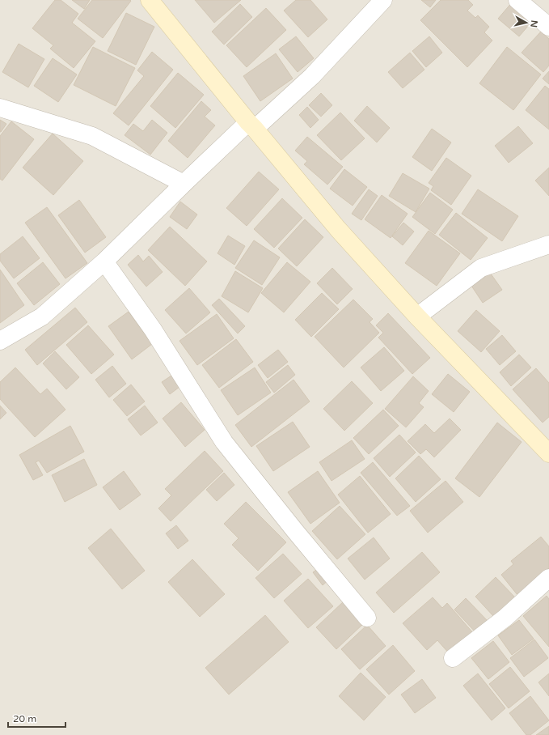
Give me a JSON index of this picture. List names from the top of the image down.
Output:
{
  "scale_bar": "20 m",
  "north": "right"
}
